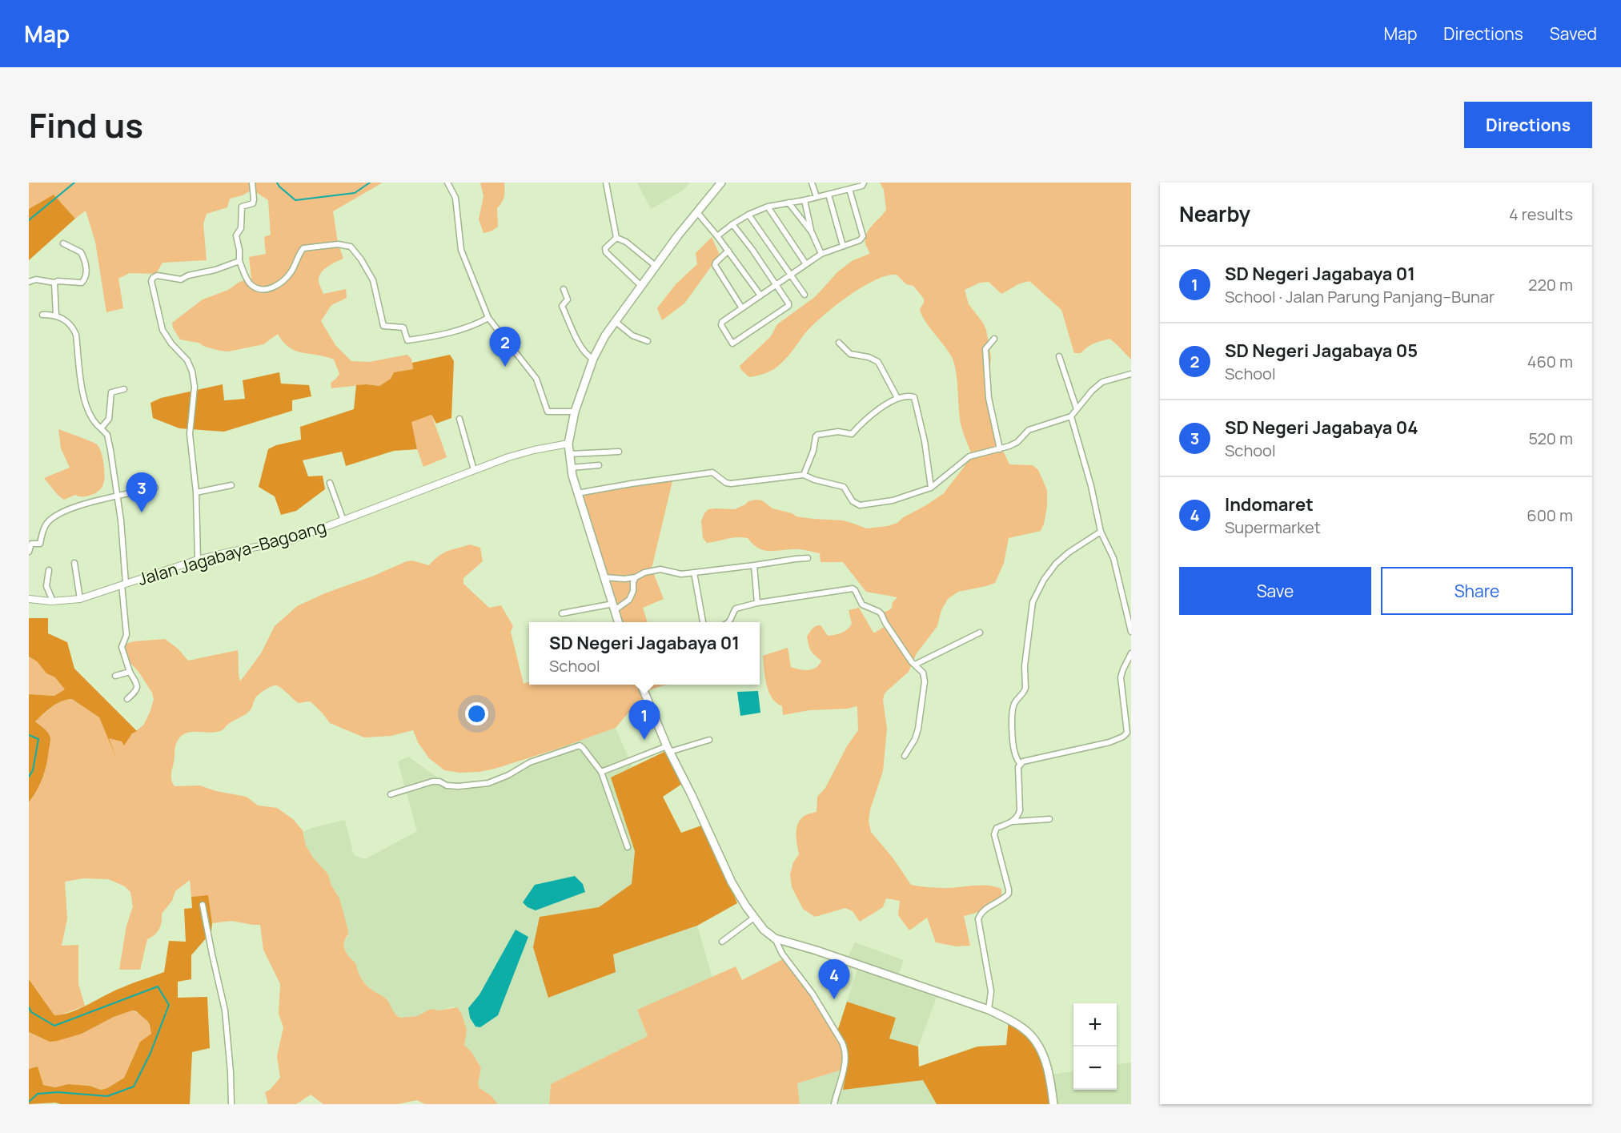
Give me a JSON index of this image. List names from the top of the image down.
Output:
{
  "streets": {
    "street": ["Jalan Jagabaya–Bagoang"]
  },
  "page": {
    "header": "Map",
    "nav": ["Map", "Directions", "Saved"],
    "title": "Find us",
    "buttons": [
      "Directions",
      ["Save", "Share"]
    ],
    "heading": ["Nearby", "4 results"],
    "list": [
      {
        "mark": "1",
        "name": "SD Negeri Jagabaya 01",
        "note": "School · Jalan Parung Panjang–Bunar",
        "value": "220 m"
      },
      {
        "mark": "2",
        "name": "SD Negeri Jagabaya 05",
        "note": "School",
        "value": "460 m"
      },
      {
        "mark": "3",
        "name": "SD Negeri Jagabaya 04",
        "note": "School",
        "value": "520 m"
      },
      {
        "mark": "4",
        "name": "Indomaret",
        "note": "Supermarket",
        "value": "600 m"
      }
    ],
    "pins": [
      "2",
      "3",
      "1",
      "4"
    ],
    "popup": ["SD Negeri Jagabaya 01", "School"],
    "map_buttons": ["+", "−"]
  }
}
